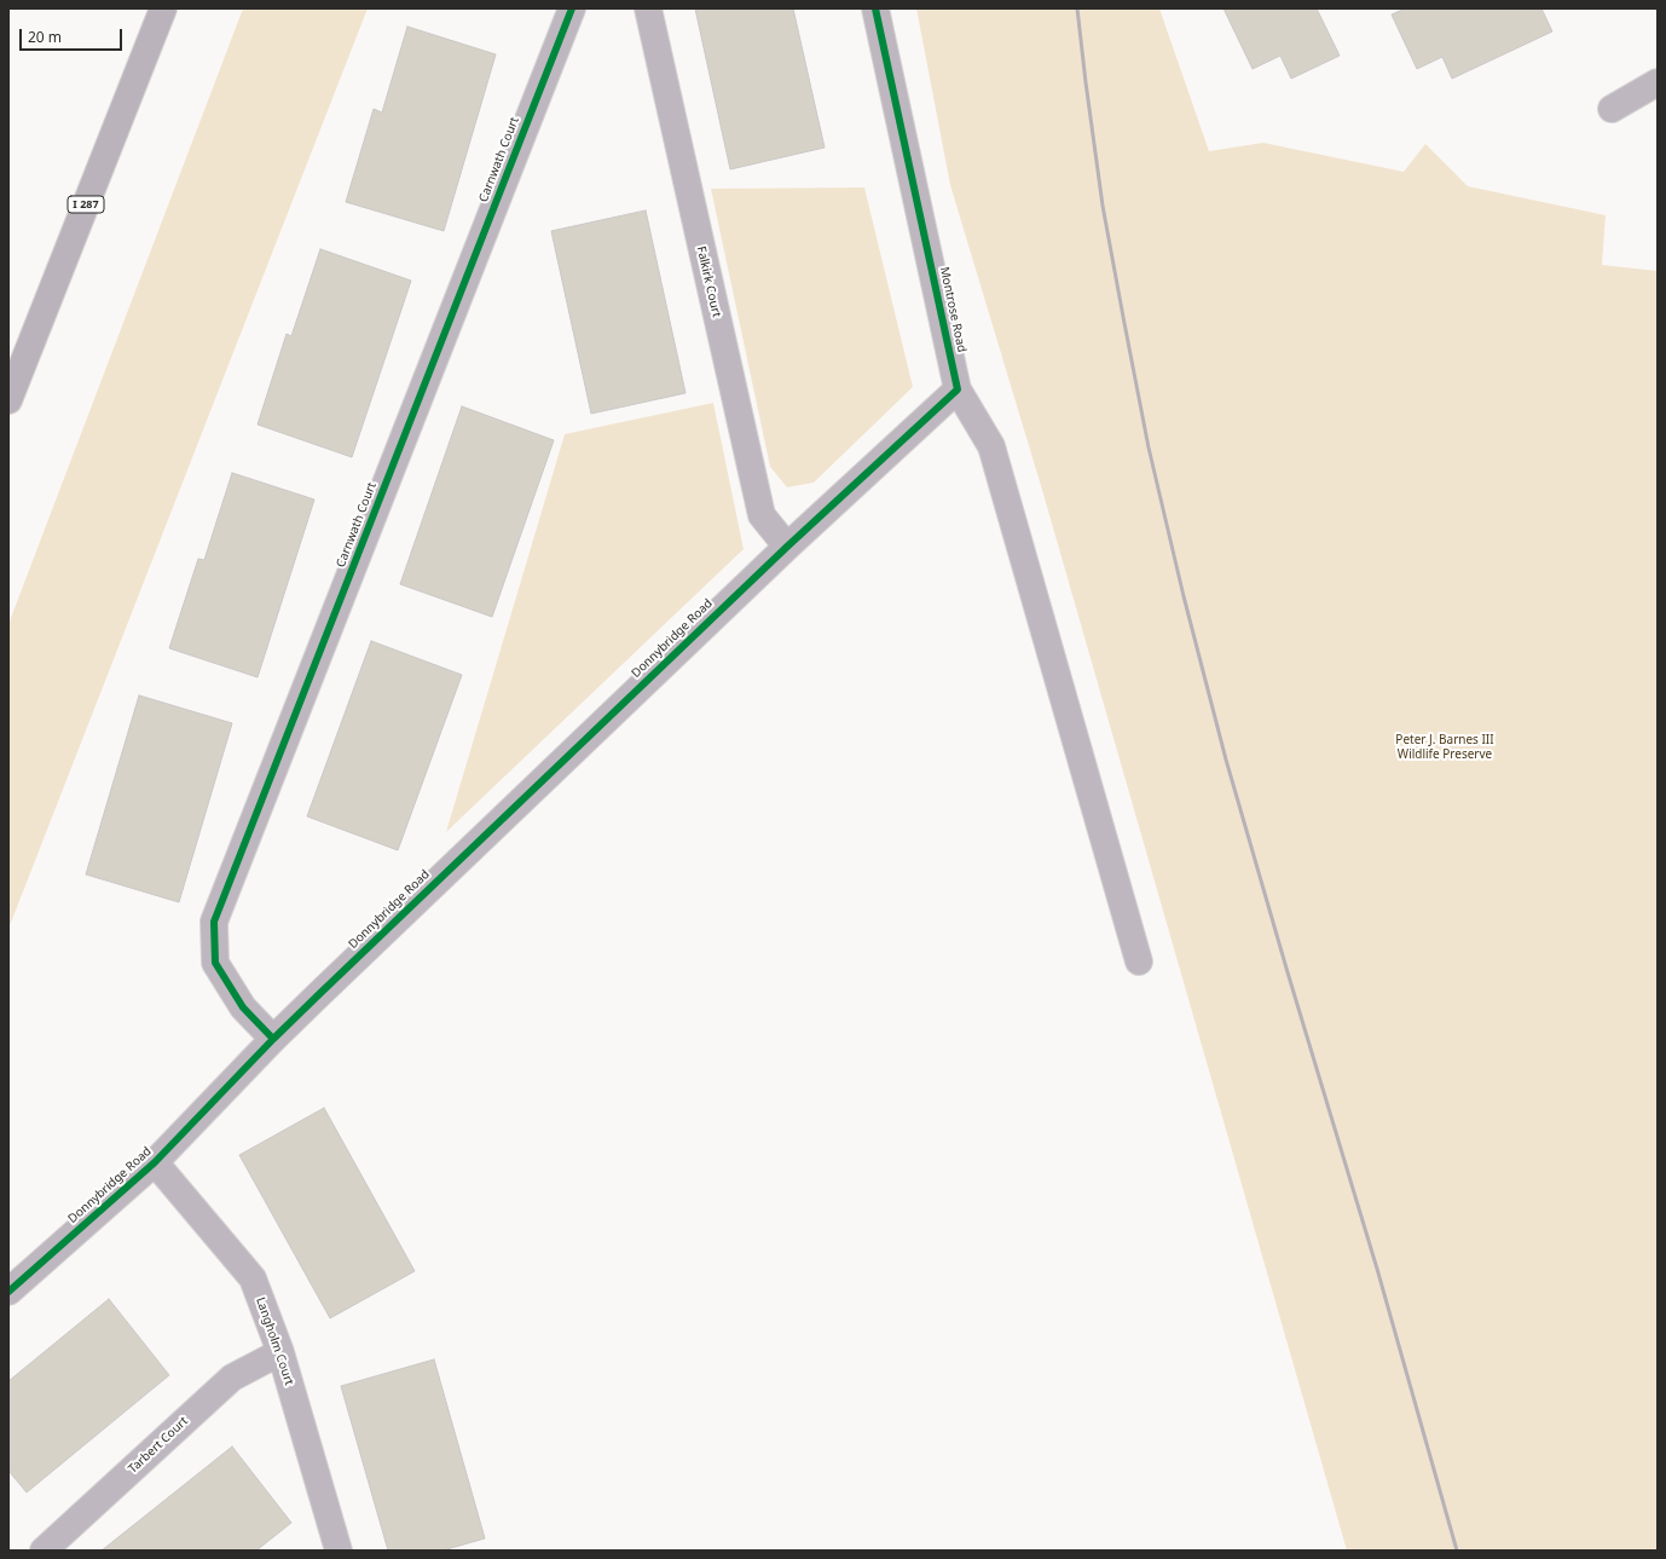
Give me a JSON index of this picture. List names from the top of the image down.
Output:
{
  "streets": {
    "highway": ["I 287"],
    "street": [
      "Carnwath Court",
      "Falkirk Court",
      "Montrose Road",
      "Donnybridge Road",
      "Langholm Court",
      "Tarbert Court"
    ]
  },
  "crossings": [
    ["Carnwath Court", "Donnybridge Road"],
    ["Falkirk Court", "Donnybridge Road"],
    ["Donnybridge Road", "Langholm Court"],
    ["Langholm Court", "Tarbert Court"]
  ],
  "parks": ["Peter J. Barnes III Wildlife Preserve"],
  "scale_bar": "20 m"
}
